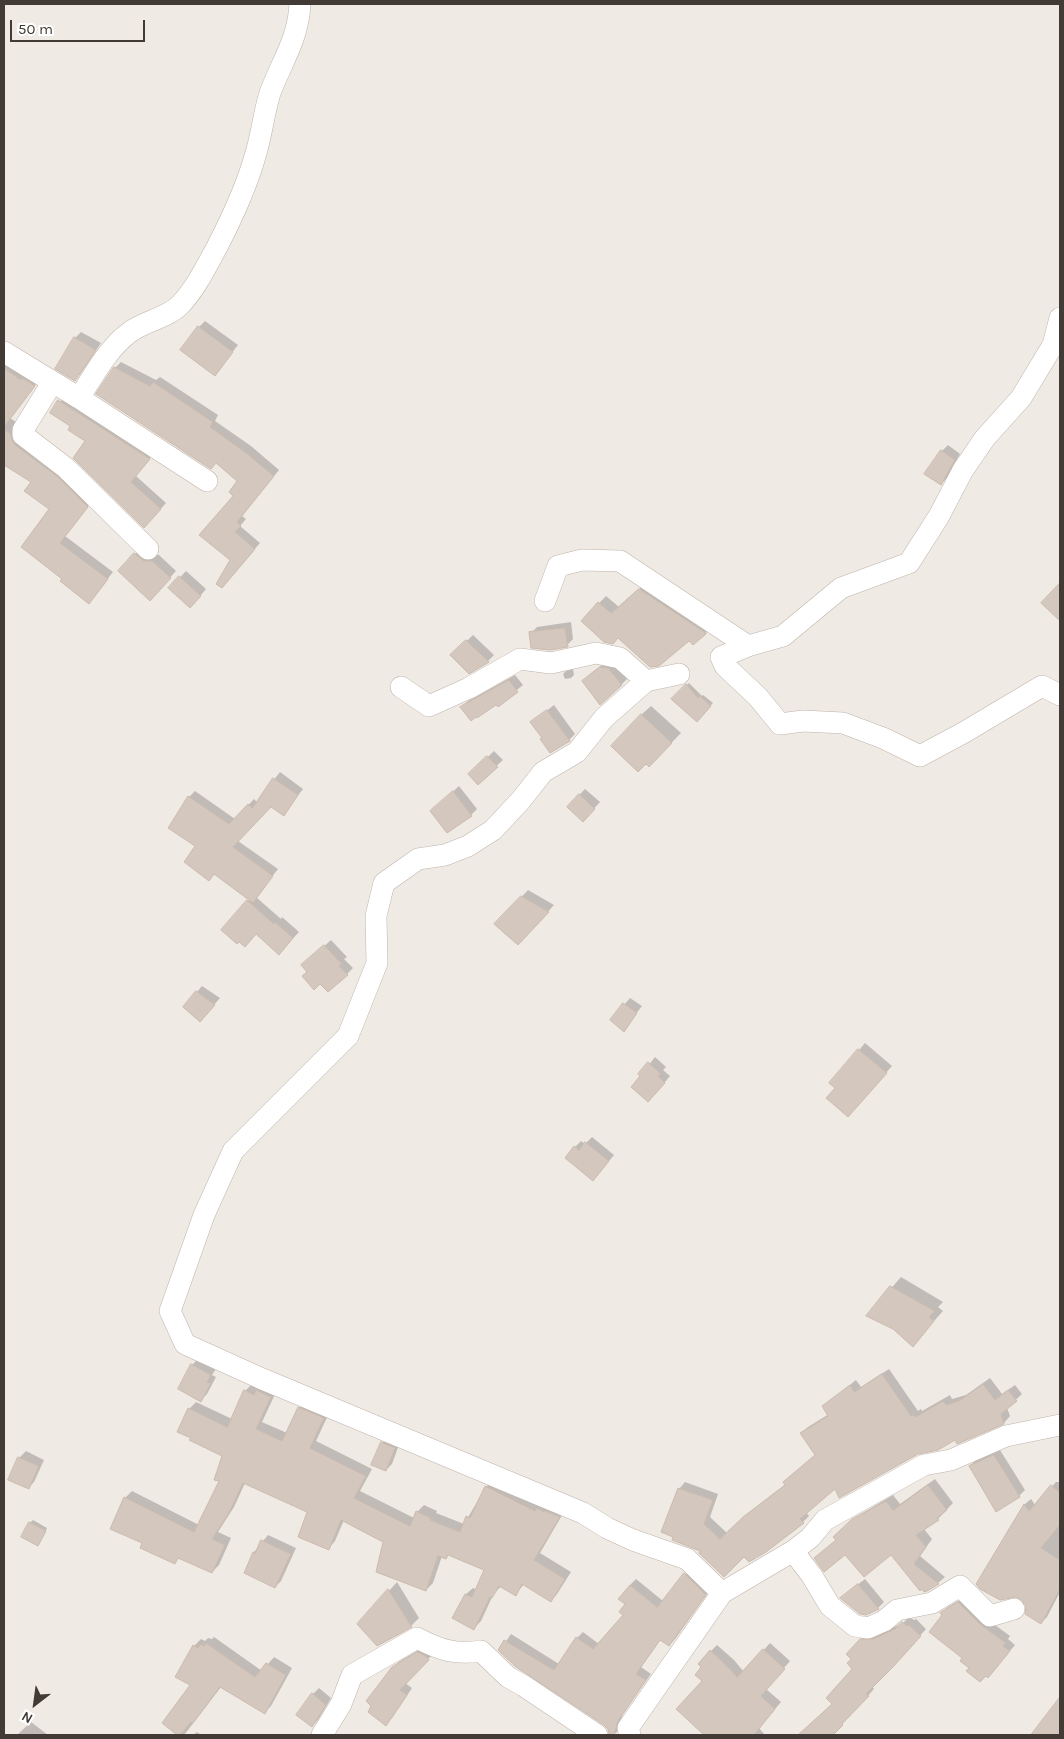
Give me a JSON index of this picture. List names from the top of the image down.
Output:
{
  "scale_bar": "50 m",
  "north": "bottom left"
}
